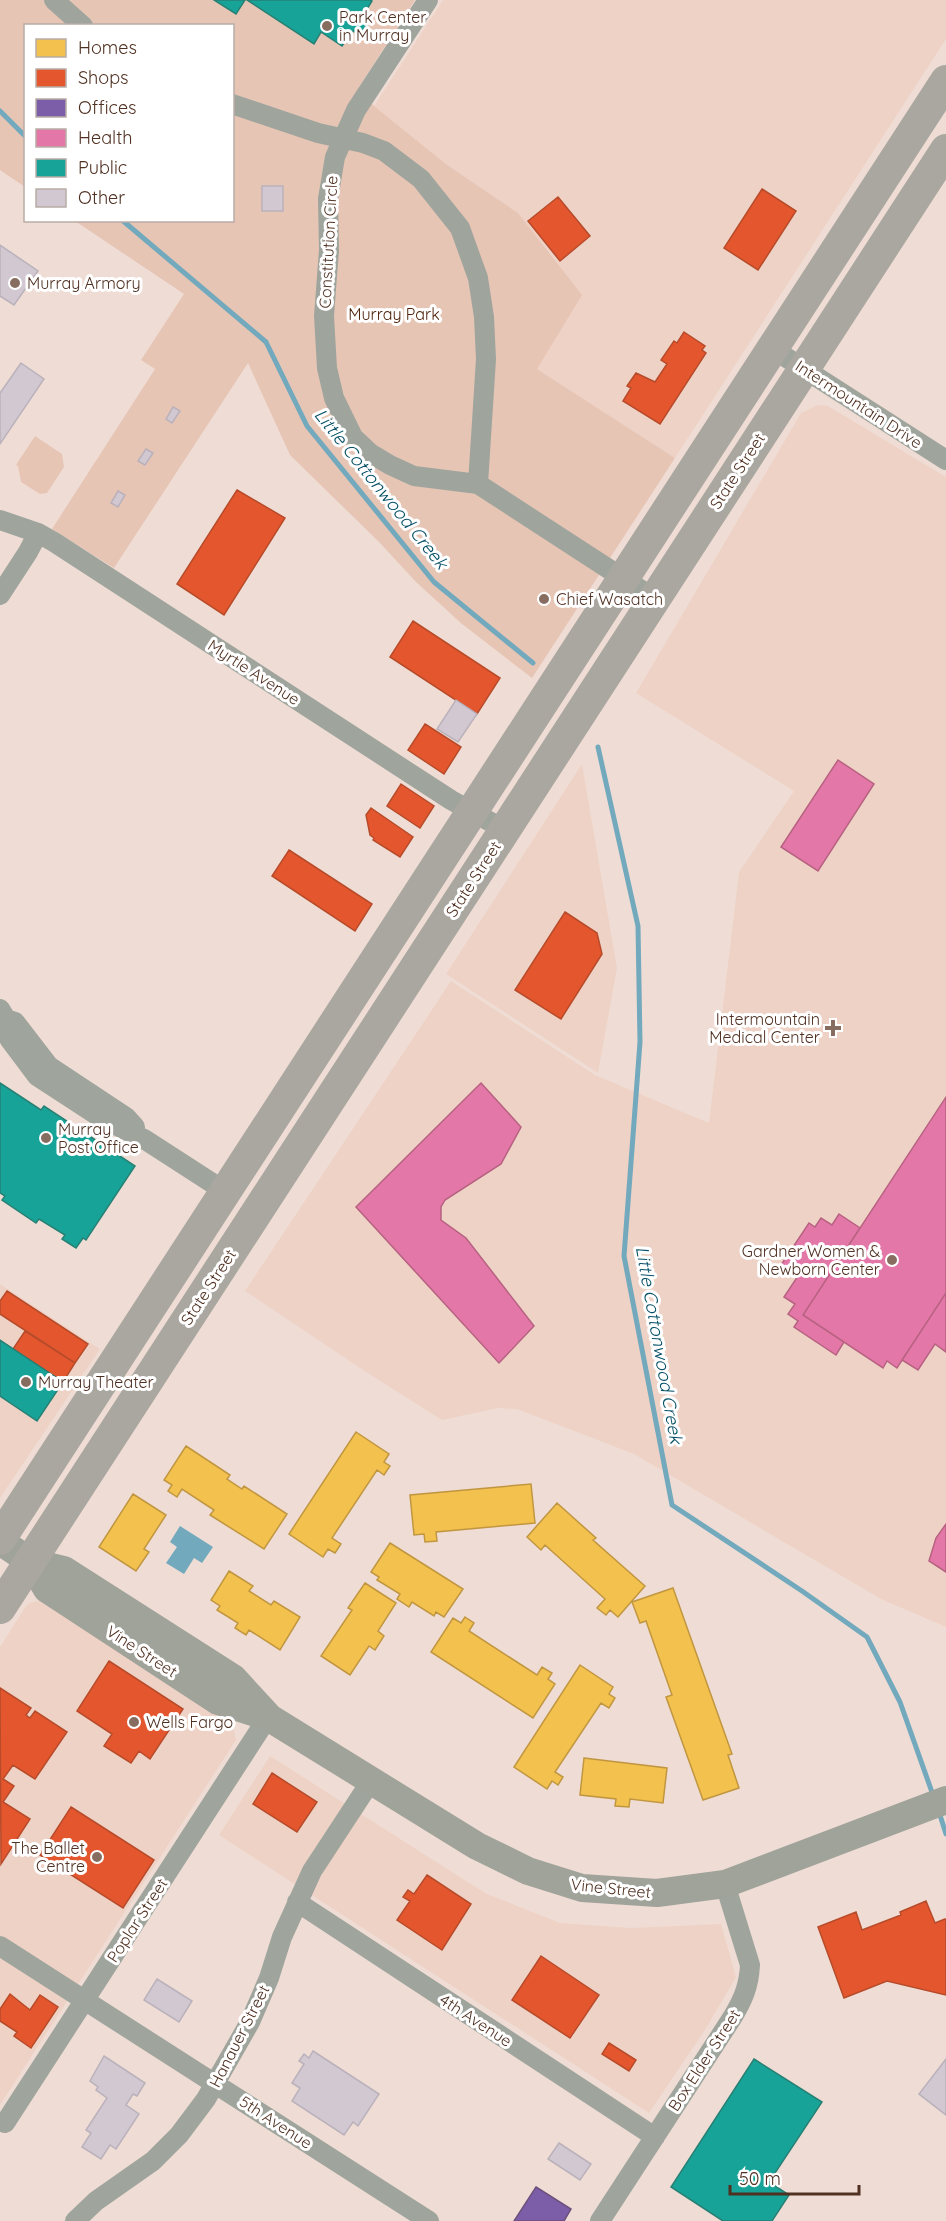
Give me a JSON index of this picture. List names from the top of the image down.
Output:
{
  "streets": {
    "main road": ["State Street"],
    "street": [
      "Constitution Circle",
      "Intermountain Drive",
      "Myrtle Avenue",
      "Vine Street",
      "Poplar Street",
      "4th Avenue",
      "Hanauer Street",
      "Box Elder Street",
      "5th Avenue"
    ]
  },
  "crossings": [
    ["Constitution Circle", "State Street"],
    ["Intermountain Drive", "State Street"],
    ["State Street", "Myrtle Avenue"],
    ["State Street", "Vine Street"],
    ["Vine Street", "Poplar Street"],
    ["Vine Street", "Hanauer Street"],
    ["Vine Street", "Box Elder Street"],
    ["Poplar Street", "5th Avenue"],
    ["4th Avenue", "Hanauer Street"],
    ["4th Avenue", "Box Elder Street"],
    ["Hanauer Street", "5th Avenue"]
  ],
  "water": ["Little Cottonwood Creek"],
  "parks": ["Murray Park"],
  "places": {
    "other": [
      "Park Center in Murray",
      "Murray Armory",
      "Chief Wasatch",
      "Murray Post Office",
      "Gardner Women & Newborn Center",
      "Murray Theater",
      "Wells Fargo",
      "The Ballet Centre"
    ],
    "health": ["Intermountain Medical Center"]
  },
  "legend": [
    "Homes",
    "Shops",
    "Offices",
    "Health",
    "Public",
    "Other"
  ],
  "scale_bar": "50 m"
}
